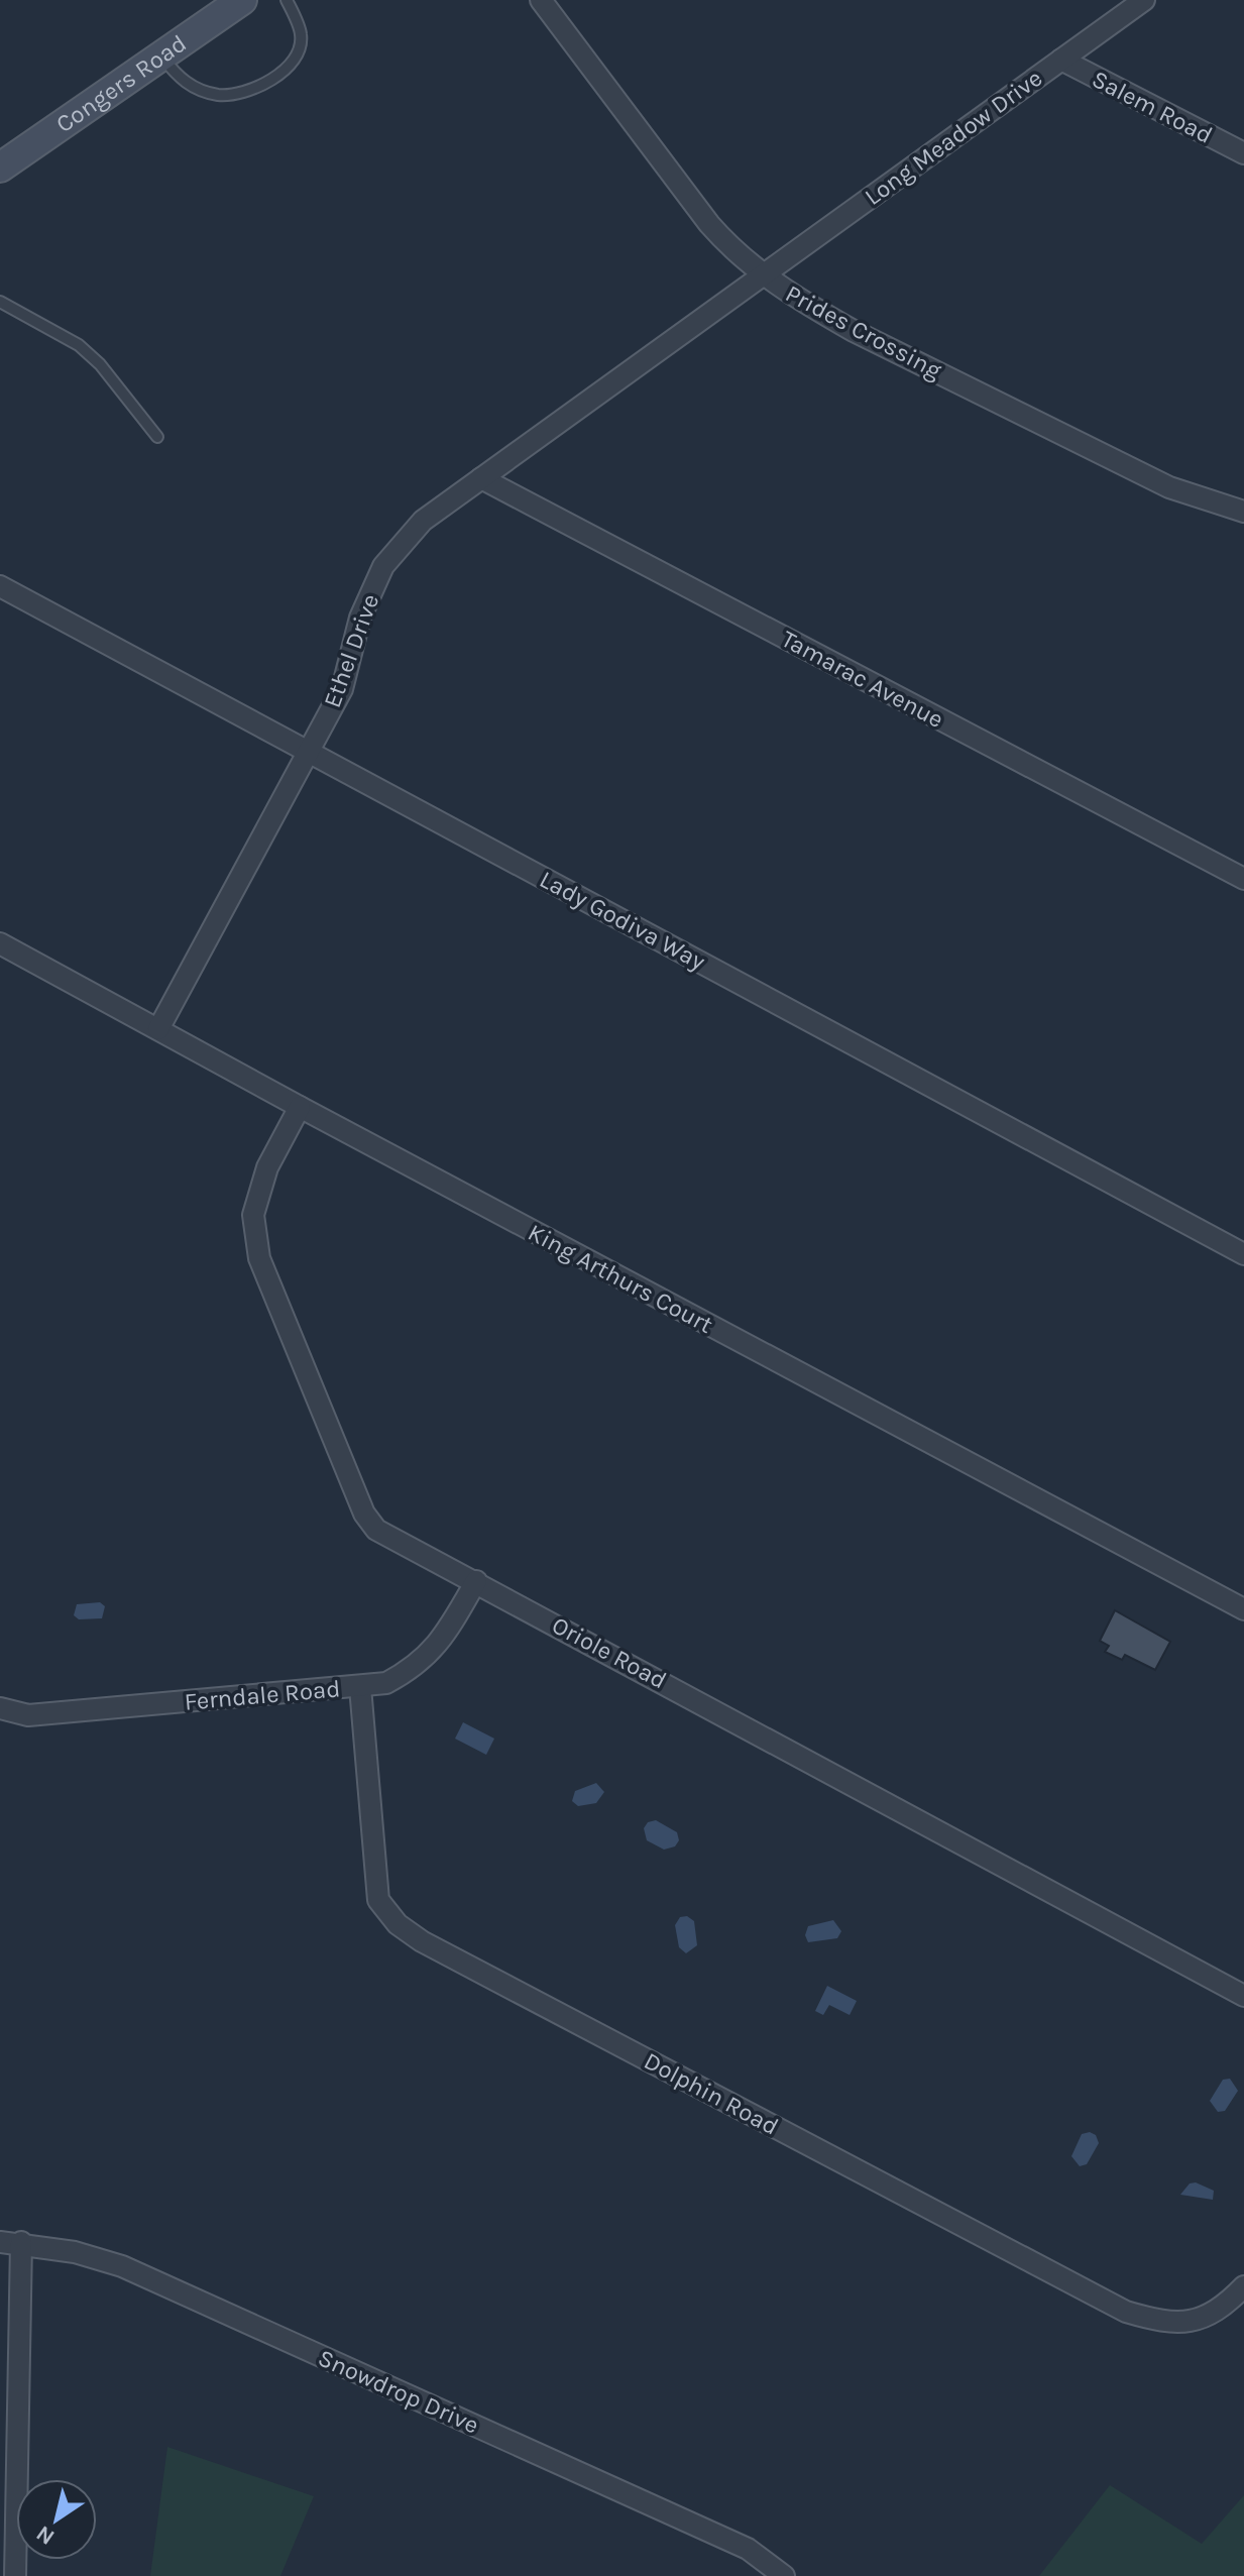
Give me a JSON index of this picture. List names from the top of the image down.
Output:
{
  "streets": {
    "street": [
      "Congers Road",
      "Salem Road",
      "Long Meadow Drive",
      "Prides Crossing",
      "Ethel Drive",
      "Tamarac Avenue",
      "Lady Godiva Way",
      "King Arthurs Court",
      "Oriole Road",
      "Ferndale Road",
      "Dolphin Road",
      "Snowdrop Drive"
    ]
  },
  "crossings": [
    ["Salem Road", "Long Meadow Drive"],
    ["Long Meadow Drive", "Prides Crossing"],
    ["Long Meadow Drive", "Ethel Drive"],
    ["Prides Crossing", "Ethel Drive"],
    ["Ethel Drive", "Tamarac Avenue"],
    ["Ethel Drive", "Lady Godiva Way"],
    ["Ethel Drive", "King Arthurs Court"],
    ["King Arthurs Court", "Oriole Road"],
    ["Oriole Road", "Ferndale Road"],
    ["Ferndale Road", "Dolphin Road"]
  ],
  "north": "bottom left"
}
